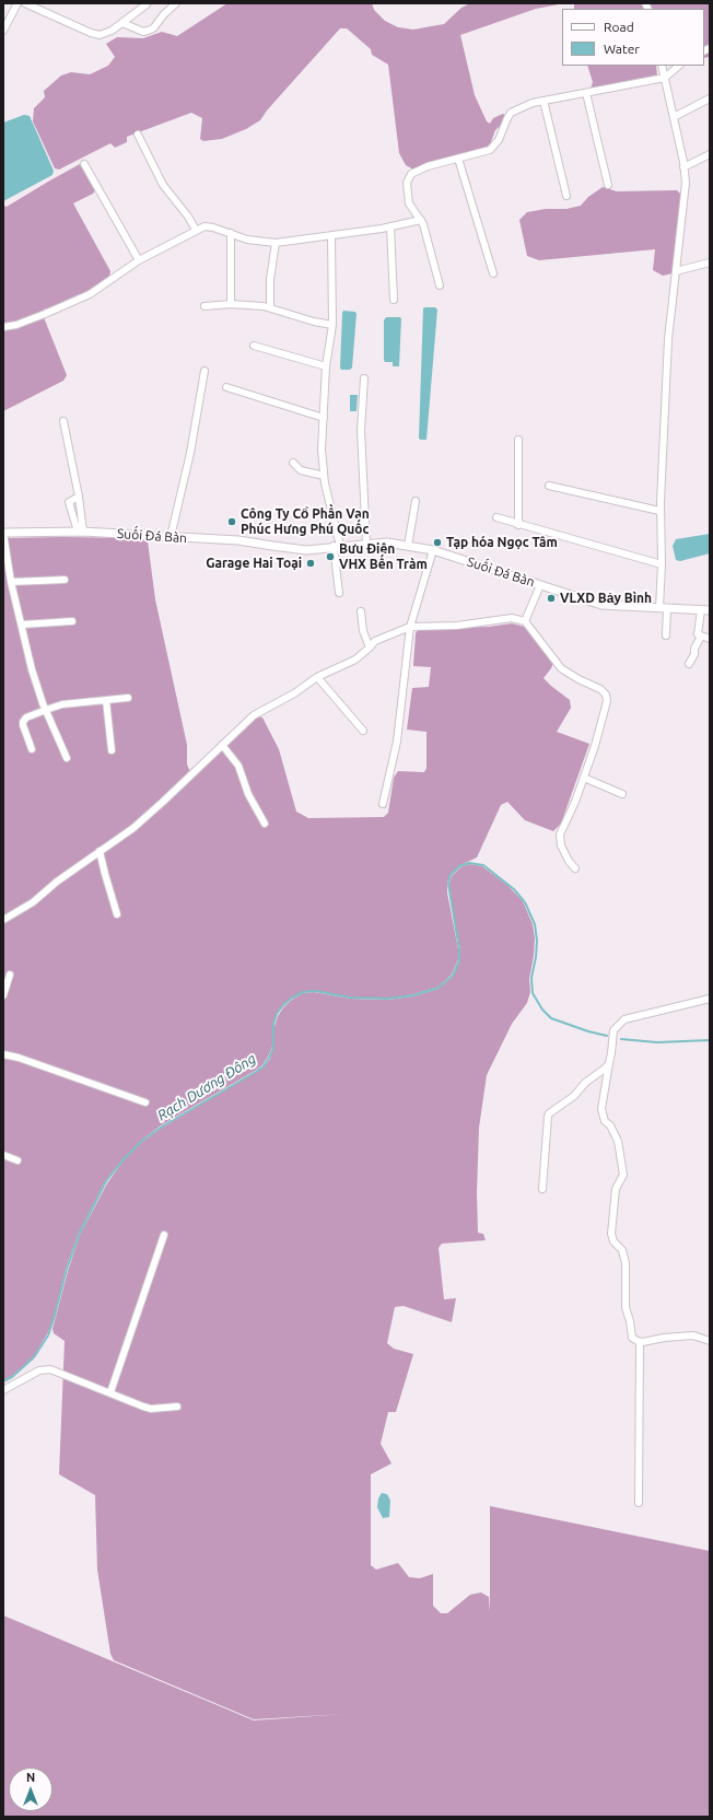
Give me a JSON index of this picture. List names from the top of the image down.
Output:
{
  "streets": {
    "street": ["Suối Đá Bàn"]
  },
  "water": ["Rạch Dương Đông"],
  "places": [
    "Công Ty Cổ Phần Vạn Phúc Hưng Phú Quốc",
    "Tạp hóa Ngọc Tâm",
    "Bưu Điện VHX Bến Tràm",
    "Garage Hai Toại",
    "VLXD Bảy Bình"
  ],
  "legend": ["Road", "Water"],
  "north": "top"
}
